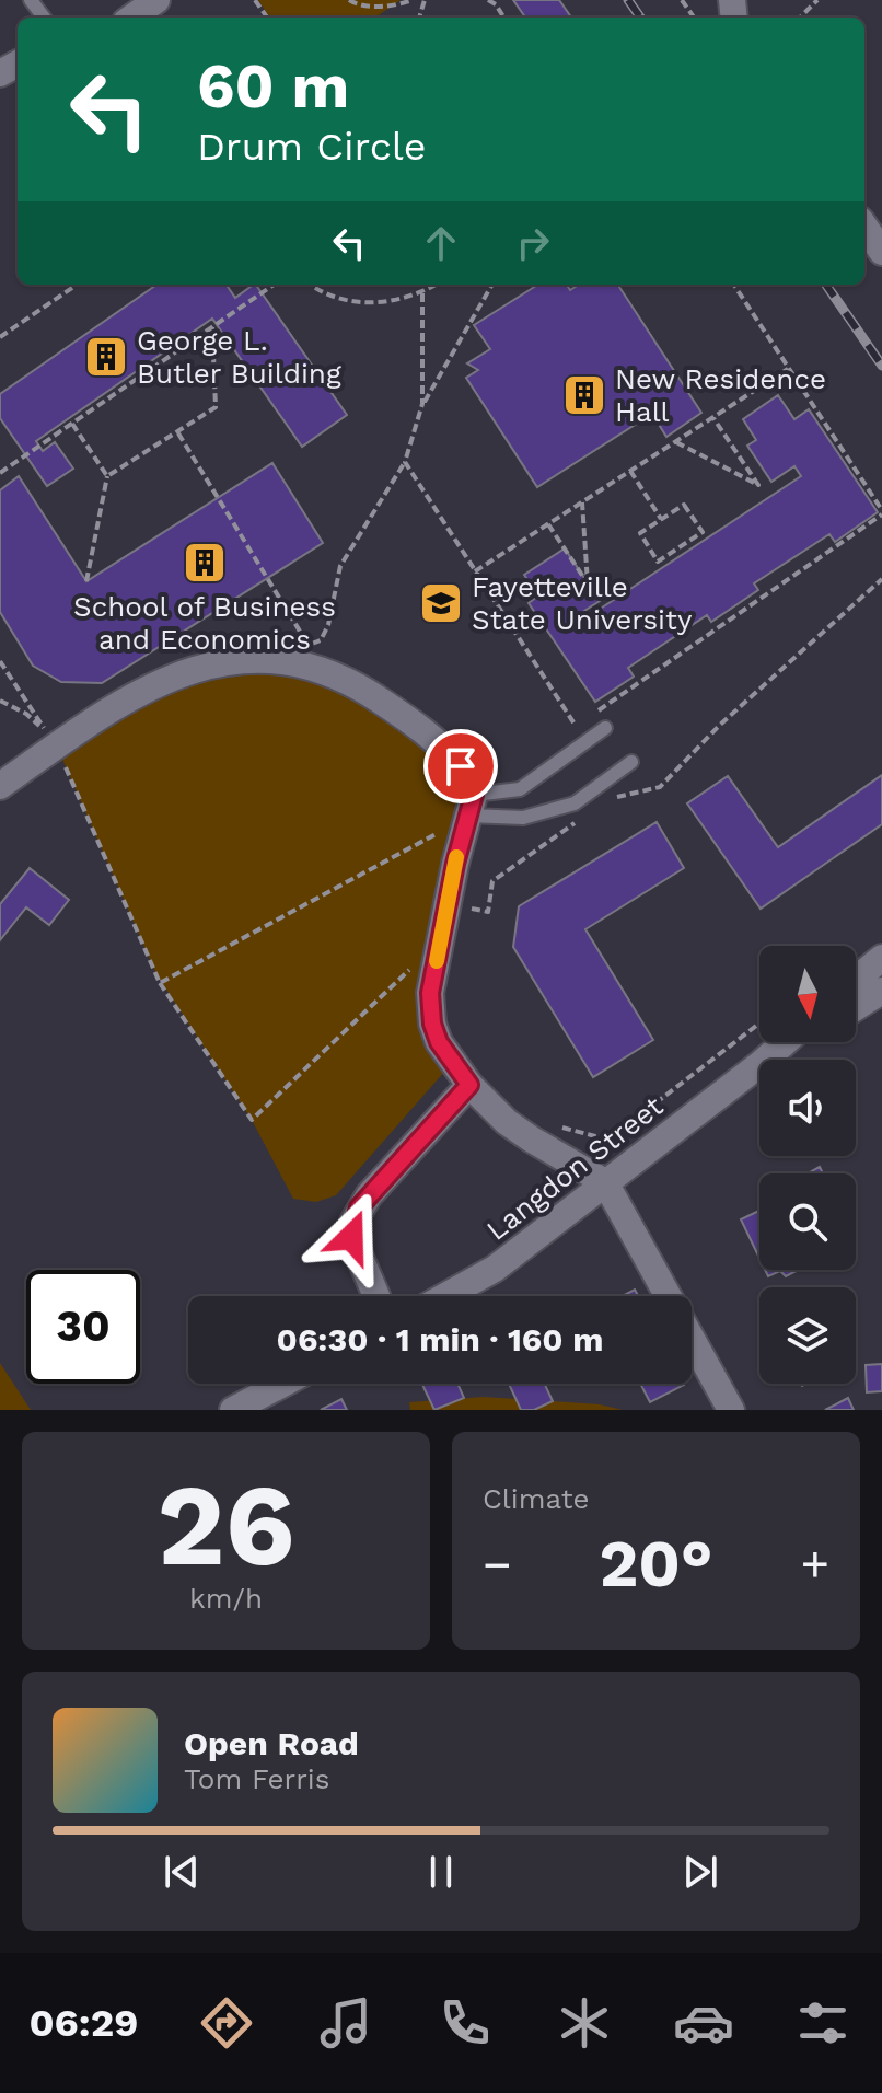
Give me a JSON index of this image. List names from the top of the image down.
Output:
{
  "streets": {
    "street": ["Langdon Street"]
  },
  "places": {
    "building": ["George L. Butler Building", "New Residence Hall", "School of Business and Economics"],
    "school or university": ["Fayetteville State University"]
  },
  "north": "bottom",
  "page": {
    "turn": ["60 m", "Drum Circle"],
    "limit": "30",
    "trip": "06:30 · 1 min · 160 m",
    "tile": [
      ["26", "km/h"],
      "Climate"
    ],
    "heat": ["−", "20°", "+"],
    "song": ["Open Road", "Tom Ferris"],
    "tabs": "06:29"
  }
}
